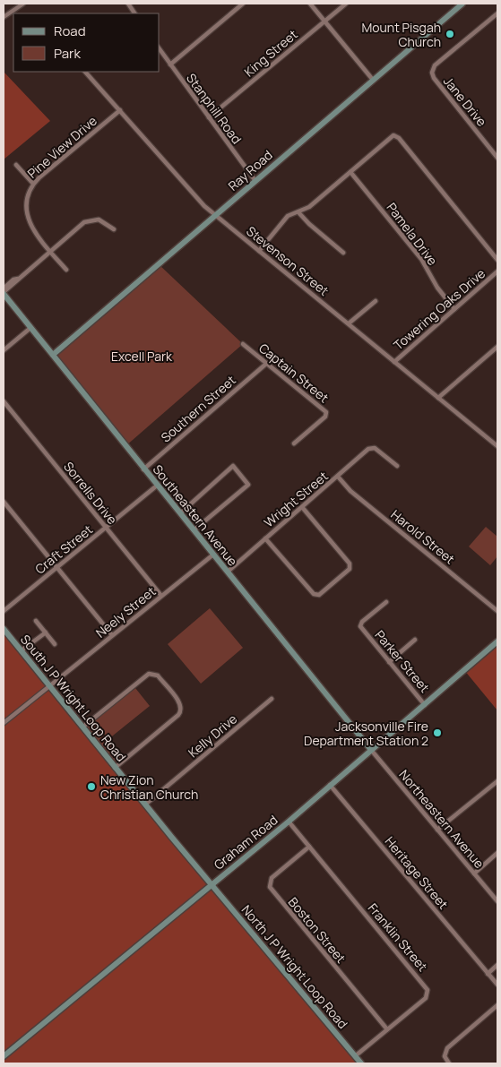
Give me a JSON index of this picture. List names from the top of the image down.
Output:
{
  "streets": {
    "street": [
      "King Street",
      "Jane Drive",
      "Stanphill Road",
      "Pine View Drive",
      "Ray Road",
      "Pamela Drive",
      "Stevenson Street",
      "Towering Oaks Drive",
      "Captain Street",
      "Southern Street",
      "Sorrells Drive",
      "Wright Street",
      "Southeastern Avenue",
      "Harold Street",
      "Craft Street",
      "Neely Street",
      "Parker Street",
      "South J P Wright Loop Road",
      "Kelly Drive",
      "Northeastern Avenue",
      "Graham Road",
      "Heritage Street",
      "Boston Street",
      "Franklin Street",
      "North J P Wright Loop Road"
    ]
  },
  "crossings": [
    ["King Street", "Stanphill Road"],
    ["Stanphill Road", "Ray Road"],
    ["Pine View Drive", "Stevenson Street"],
    ["Ray Road", "Stevenson Street"],
    ["Ray Road", "Southeastern Avenue"],
    ["Pamela Drive", "Towering Oaks Drive"],
    ["Stevenson Street", "Towering Oaks Drive"],
    ["Captain Street", "Southern Street"],
    ["Southern Street", "Southeastern Avenue"],
    ["Sorrells Drive", "Craft Street"],
    ["Sorrells Drive", "Neely Street"],
    ["Wright Street", "Southeastern Avenue"],
    ["Wright Street", "Harold Street"],
    ["Southeastern Avenue", "Craft Street"],
    ["Southeastern Avenue", "Neely Street"],
    ["Southeastern Avenue", "Northeastern Avenue"],
    ["Southeastern Avenue", "Graham Road"],
    ["Neely Street", "South J P Wright Loop Road"],
    ["Parker Street", "Graham Road"],
    ["South J P Wright Loop Road", "Kelly Drive"],
    ["South J P Wright Loop Road", "Graham Road"],
    ["South J P Wright Loop Road", "North J P Wright Loop Road"],
    ["Northeastern Avenue", "Graham Road"],
    ["Graham Road", "Heritage Street"],
    ["Graham Road", "Franklin Street"],
    ["Graham Road", "North J P Wright Loop Road"],
    ["Boston Street", "Franklin Street"],
    ["Franklin Street", "North J P Wright Loop Road"]
  ],
  "parks": ["Excell Park"],
  "places": ["Mount Pisgah Church", "Jacksonville Fire Department Station 2", "New Zion Christian Church"],
  "legend": ["Road", "Park"]
}
